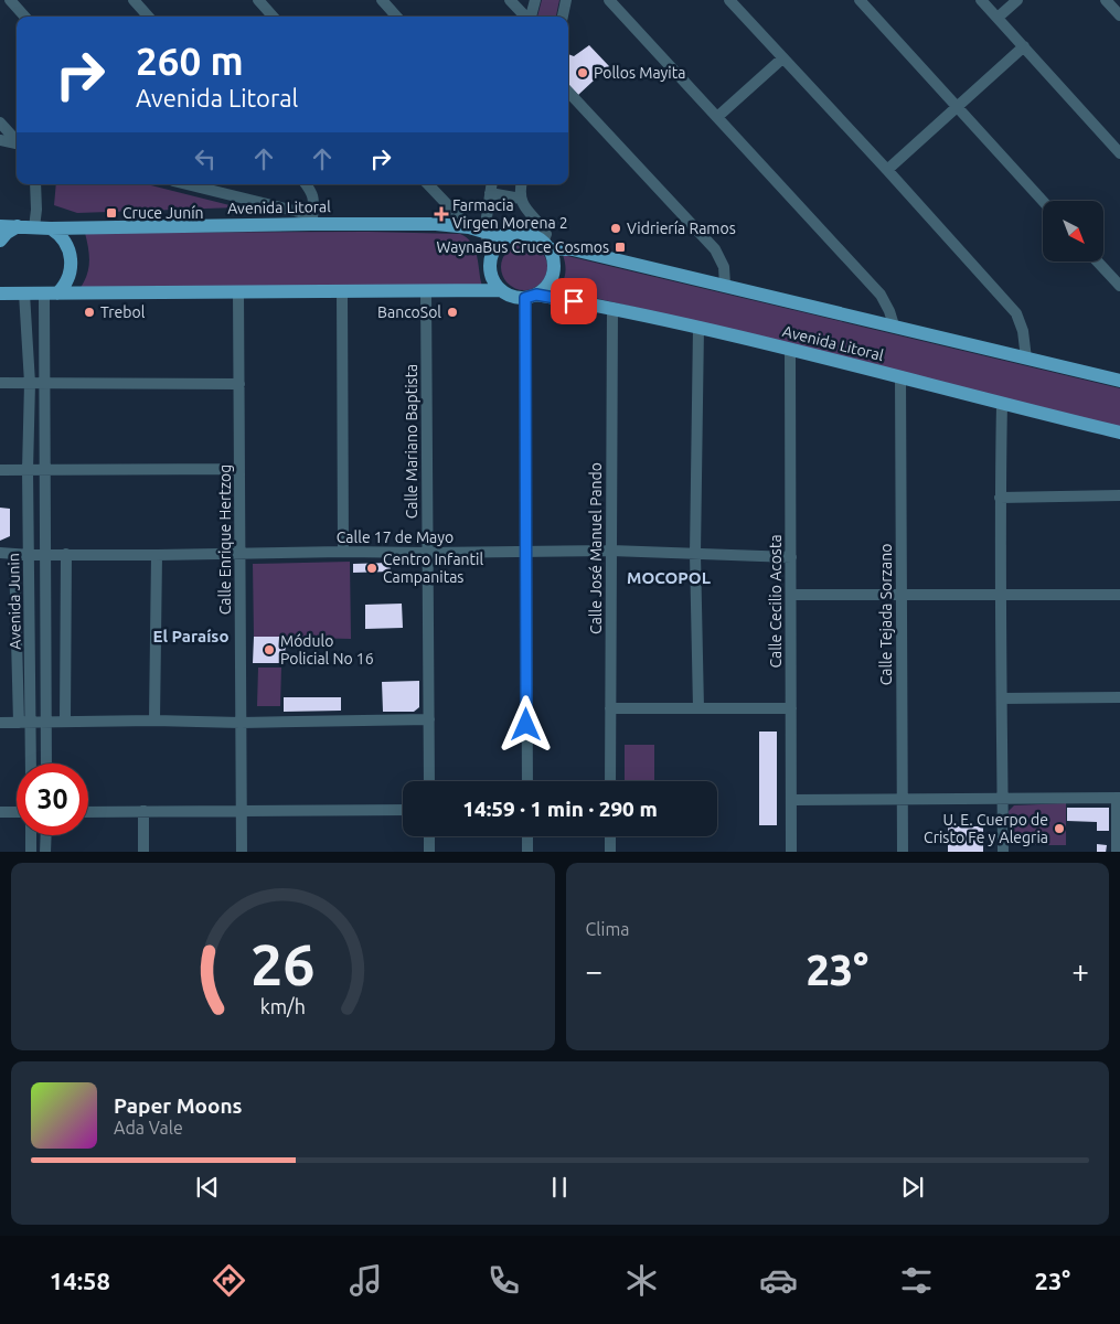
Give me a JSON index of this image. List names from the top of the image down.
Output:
{
  "streets": {
    "main road": ["Avenida Litoral"],
    "street": [
      "Calle Mariano Baptista",
      "Calle 17 de Mayo",
      "Calle Enrique Hertzog",
      "Calle José Manuel Pando",
      "Avenida Junin",
      "Calle Cecilio Acosta",
      "Calle Tejada Sorzano"
    ]
  },
  "crossings": [
    ["Avenida Litoral", "Calle José Manuel Pando"],
    ["Avenida Litoral", "Calle Cecilio Acosta"],
    ["Avenida Litoral", "Calle Tejada Sorzano"],
    ["Calle Mariano Baptista", "Calle 17 de Mayo"],
    ["Calle 17 de Mayo", "Calle Enrique Hertzog"],
    ["Calle 17 de Mayo", "Calle José Manuel Pando"],
    ["Calle 17 de Mayo", "Avenida Junin"],
    ["Calle 17 de Mayo", "Calle Cecilio Acosta"]
  ],
  "districts": ["MOCOPOL", "El Paraíso"],
  "places": {
    "other": [
      "Pollos Mayita",
      "Vidriería Ramos",
      "Trebol",
      "BancoSol",
      "Centro Infantil Campanitas",
      "Módulo Policial No 16",
      "U. E. Cuerpo de Cristo Fe y Alegria"
    ],
    "transit": ["Cruce Junín", "WaynaBus Cruce Cosmos"],
    "health": ["Farmacia Virgen Morena 2"]
  },
  "north": "bottom right",
  "page": {
    "turn": ["260 m", "Avenida Litoral"],
    "limit": "30",
    "trip": "14:59 · 1 min · 290 m",
    "tile": "Clima",
    "heat": ["−", "23°", "+"],
    "song": ["Paper Moons", "Ada Vale"],
    "tabs": ["14:58", "23°"],
    "gauge": ["26", "km/h"]
  }
}
